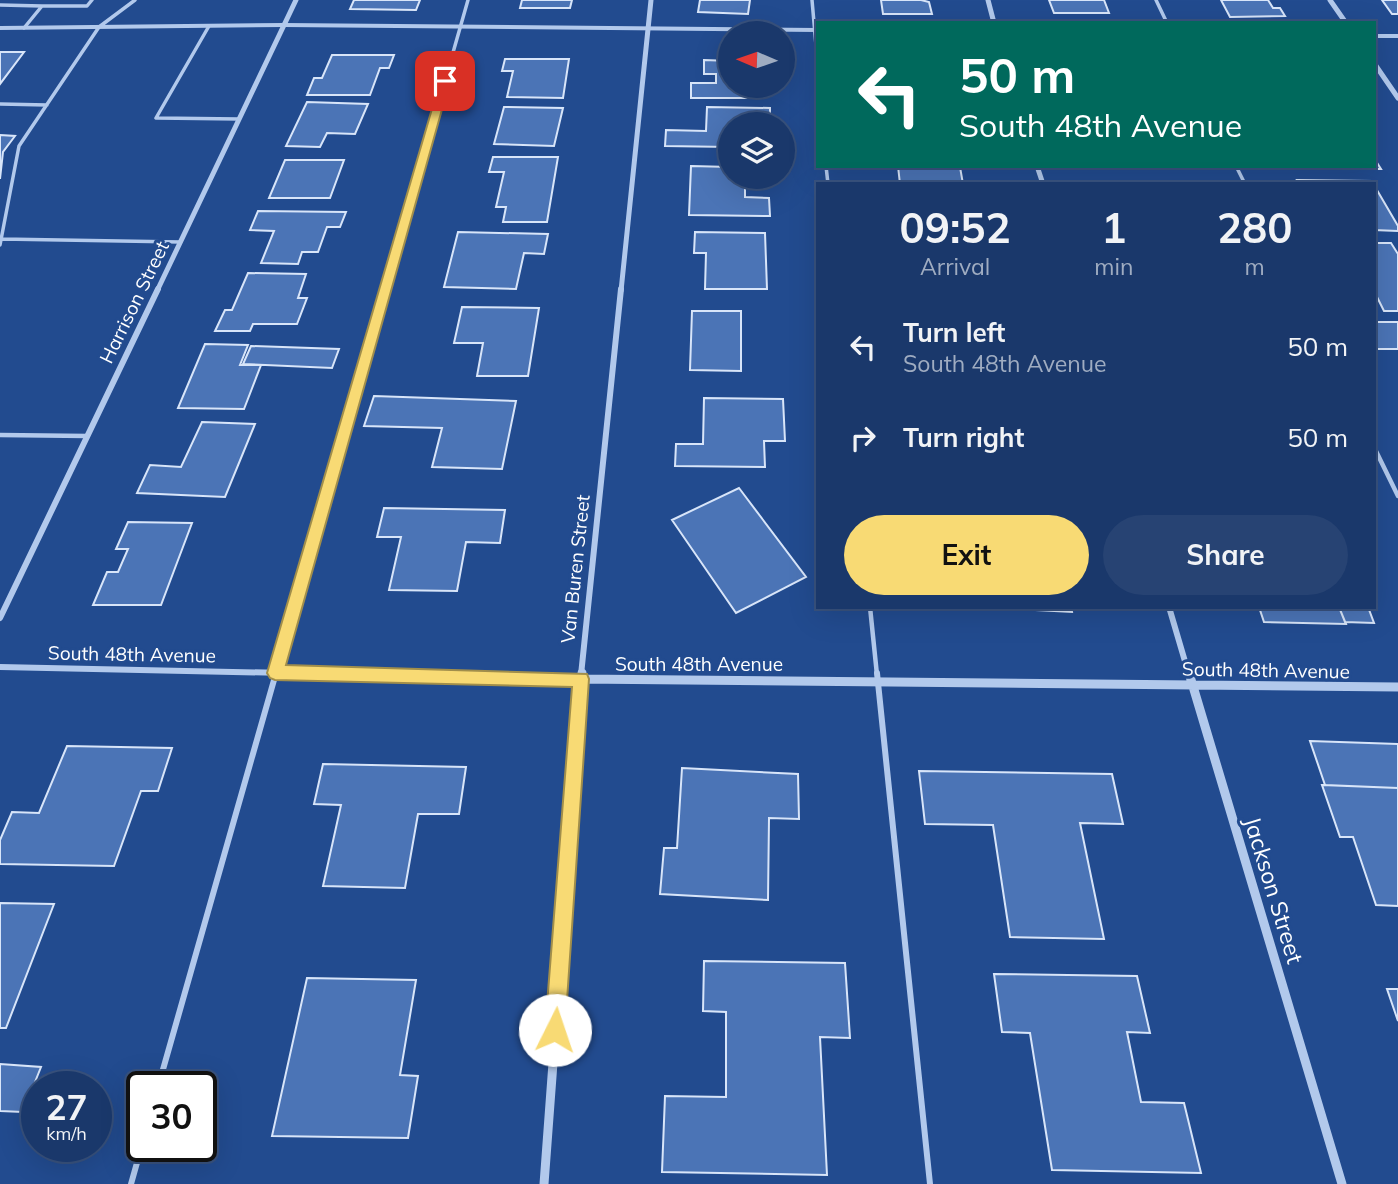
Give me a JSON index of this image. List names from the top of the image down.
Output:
{
  "streets": {
    "street": [
      "Harrison Street",
      "Van Buren Street",
      "South 48th Avenue",
      "Jackson Street"
    ]
  },
  "crossings": [
    ["Van Buren Street", "South 48th Avenue"],
    ["South 48th Avenue", "Jackson Street"]
  ],
  "north": "left",
  "page": {
    "turn": ["50 m", "South 48th Avenue"],
    "eta": [
      "09:52",
      "Arrival",
      "1",
      "min",
      "280",
      "m"
    ],
    "list": [
      {
        "name": "Turn left",
        "note": "South 48th Avenue",
        "value": "50 m"
      },
      {
        "name": "Turn right",
        "value": "50 m"
      }
    ],
    "buttons": ["Exit", "Share"],
    "speed": "27 km/h",
    "limit": "30"
  }
}
